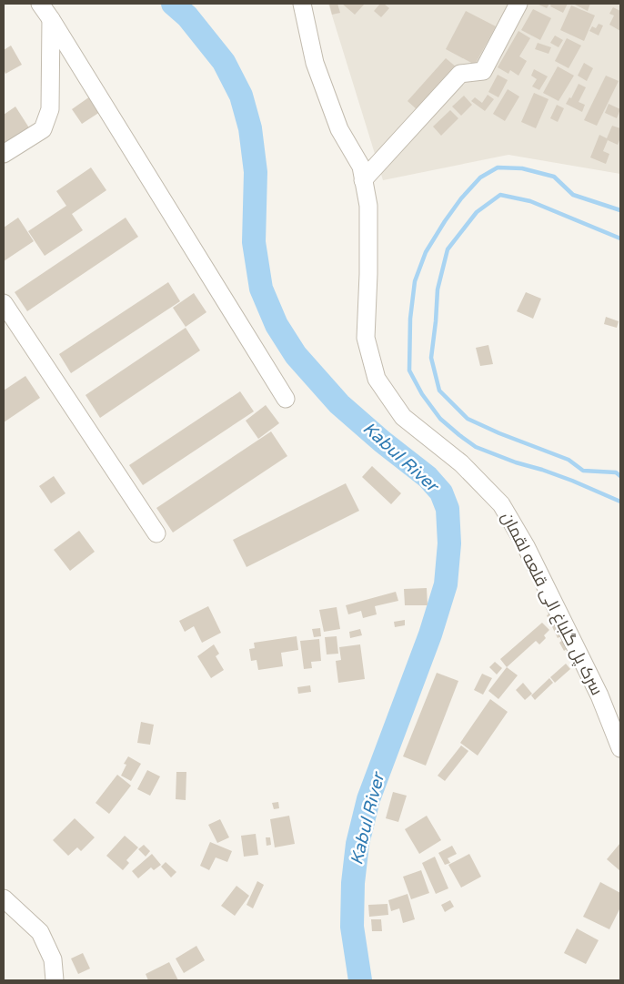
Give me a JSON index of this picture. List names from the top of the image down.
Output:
{
  "streets": {
    "street": ["سرک پل گلباغ الی قلعه لقمان"]
  },
  "water": ["Kabul River"]
}
